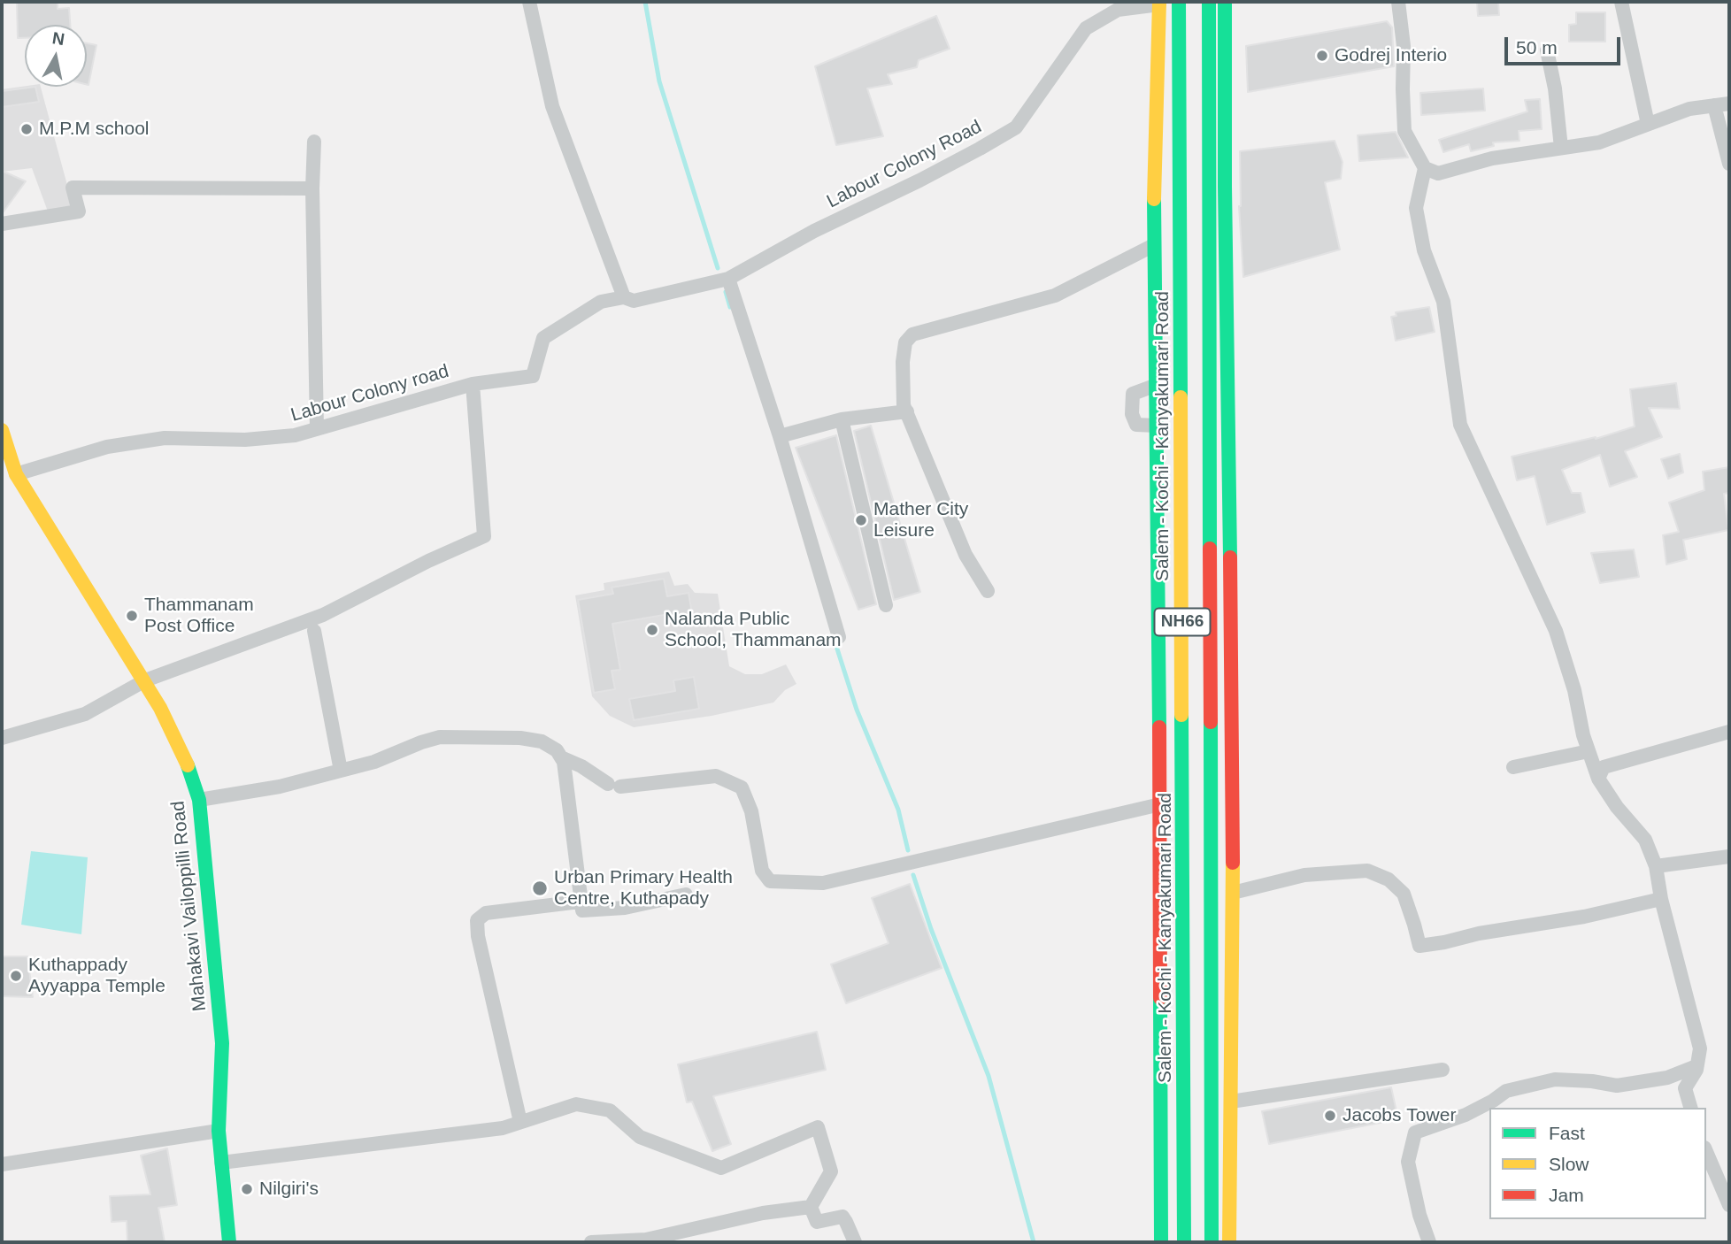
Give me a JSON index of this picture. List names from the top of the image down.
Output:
{
  "streets": {
    "main road": ["Salem - Kochi - Kanyakumari Road", "NH66", "Mahakavi Vailoppilli Road"],
    "street": ["Labour Colony Road", "Labour Colony road"]
  },
  "crossings": [
    ["Labour Colony Road", "Labour Colony road"],
    ["Labour Colony road", "Mahakavi Vailoppilli Road"]
  ],
  "places": [
    "Godrej Interio",
    "M.P.M school",
    "Mather City Leisure",
    "Thammanam Post Office",
    "Nalanda Public School, Thammanam",
    "Urban Primary Health Centre, Kuthapady",
    "Kuthappady Ayyappa Temple",
    "Jacobs Tower",
    "Nilgiri's"
  ],
  "legend": ["Fast", "Slow", "Jam"],
  "scale_bar": "50 m",
  "north": "top"
}
